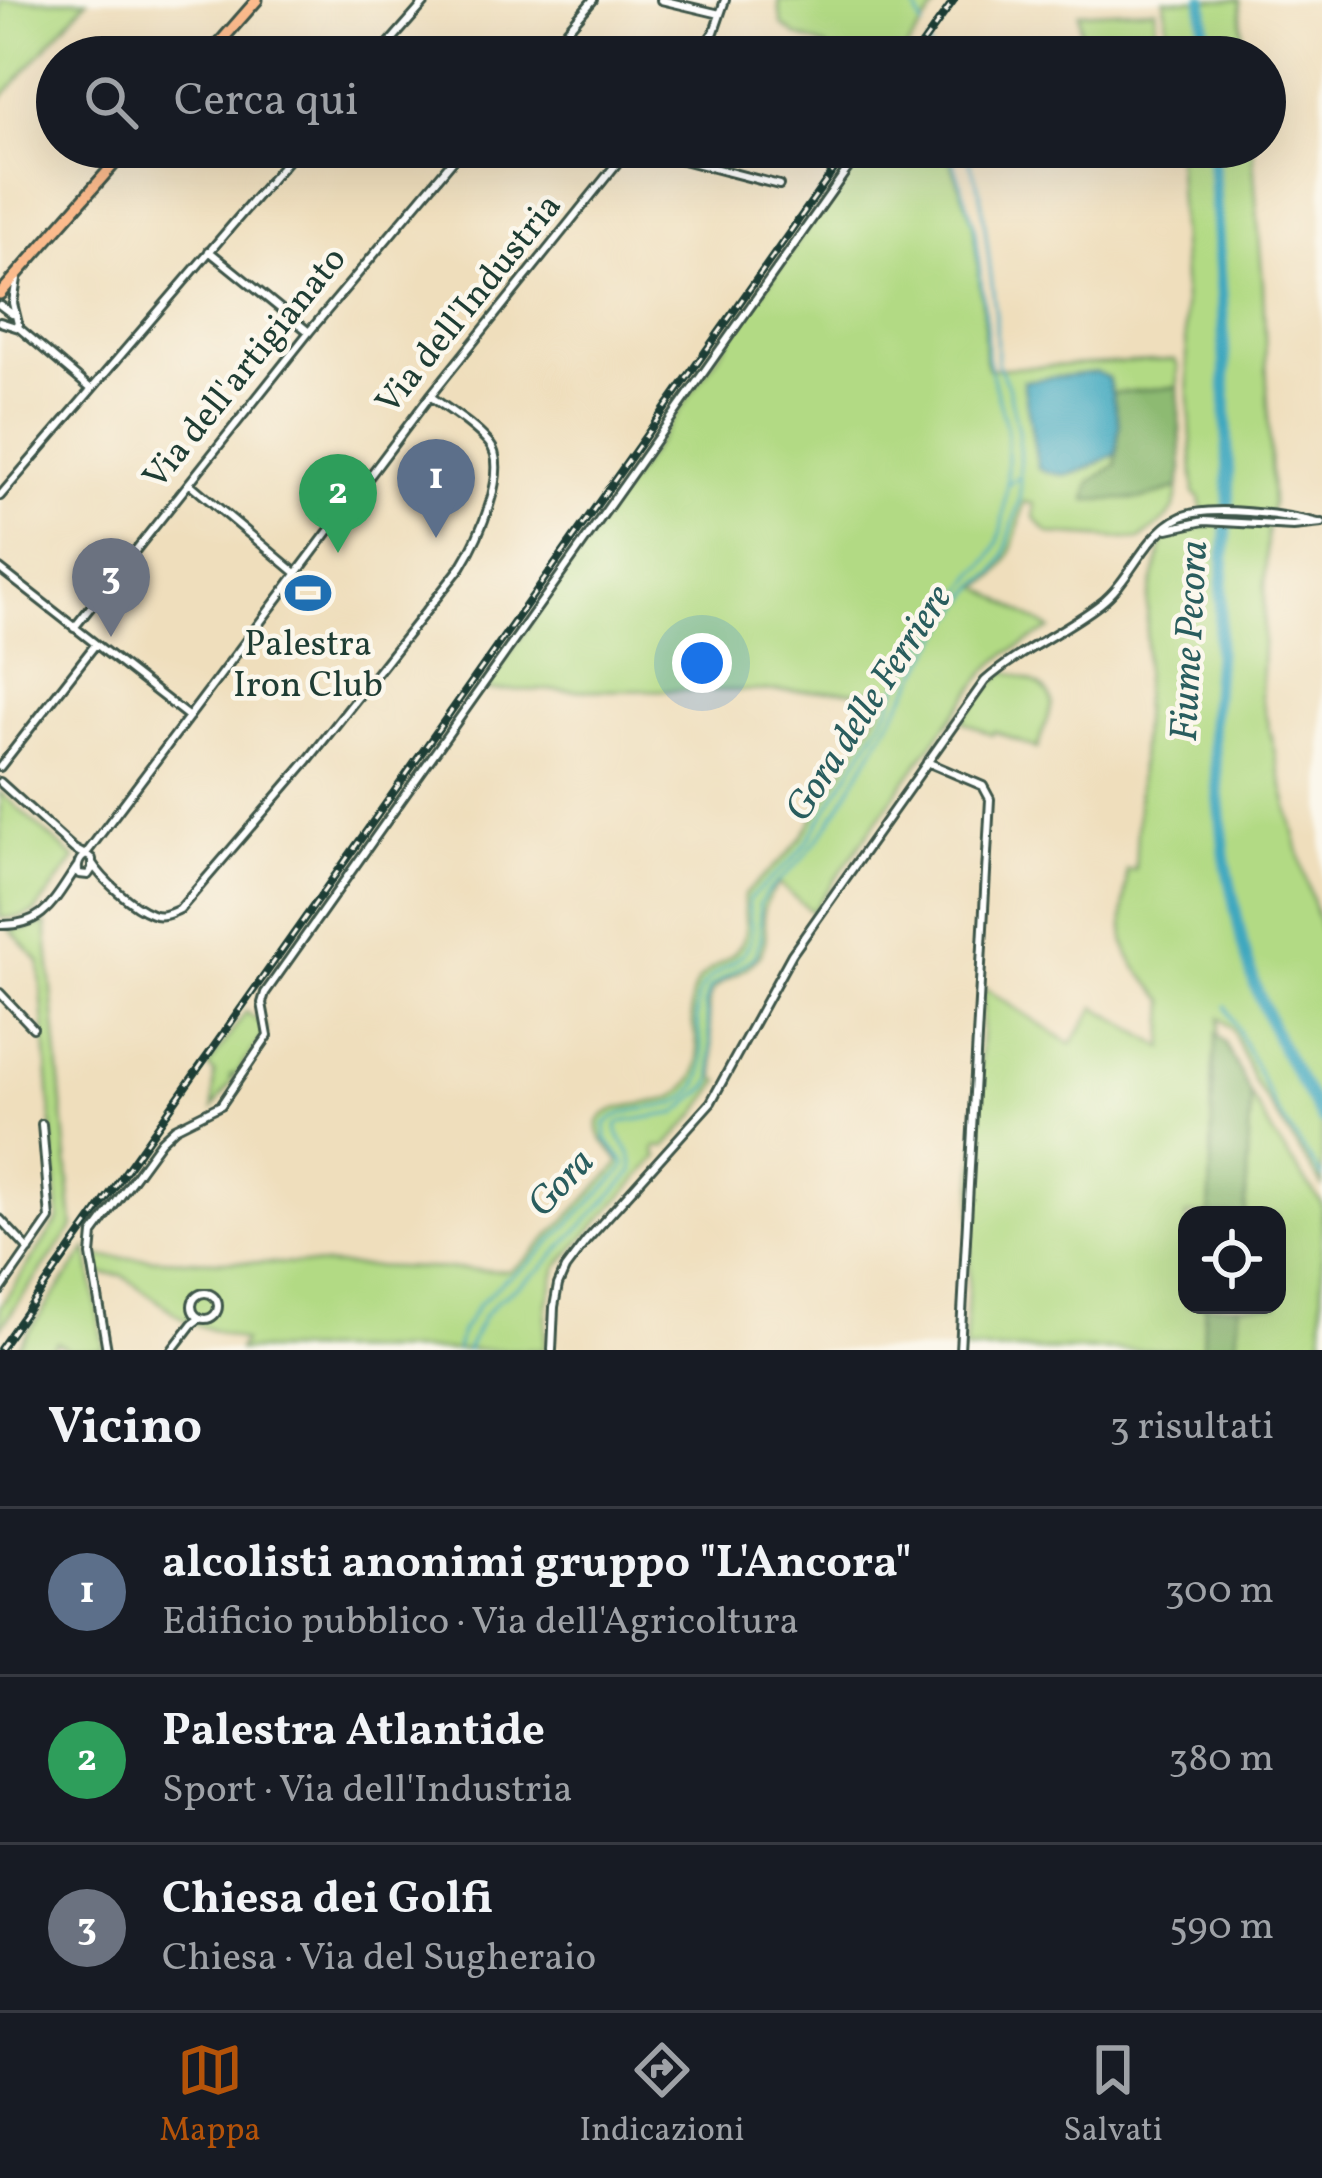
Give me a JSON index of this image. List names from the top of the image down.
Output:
{
  "streets": {
    "street": ["Via dell'Industria", "Via dell'artigianato"]
  },
  "water": ["Fiume Pecora", "Gora delle Ferriere", "Gora"],
  "places": {
    "sports": ["Palestra Iron Club"]
  },
  "page": {
    "search": "Cerca qui",
    "pins": ["1", "2", "3"],
    "heading": ["Vicino", "3 risultati"],
    "list": [
      {
        "mark": "1",
        "name": "alcolisti anonimi gruppo \"L'Ancora\"",
        "note": "Edificio pubblico · Via dell'Agricoltura",
        "value": "300 m"
      },
      {
        "mark": "2",
        "name": "Palestra Atlantide",
        "note": "Sport · Via dell'Industria",
        "value": "380 m"
      },
      {
        "mark": "3",
        "name": "Chiesa dei Golfi",
        "note": "Chiesa · Via del Sugheraio",
        "value": "590 m"
      }
    ],
    "nav": ["Mappa", "Indicazioni", "Salvati"]
  }
}
